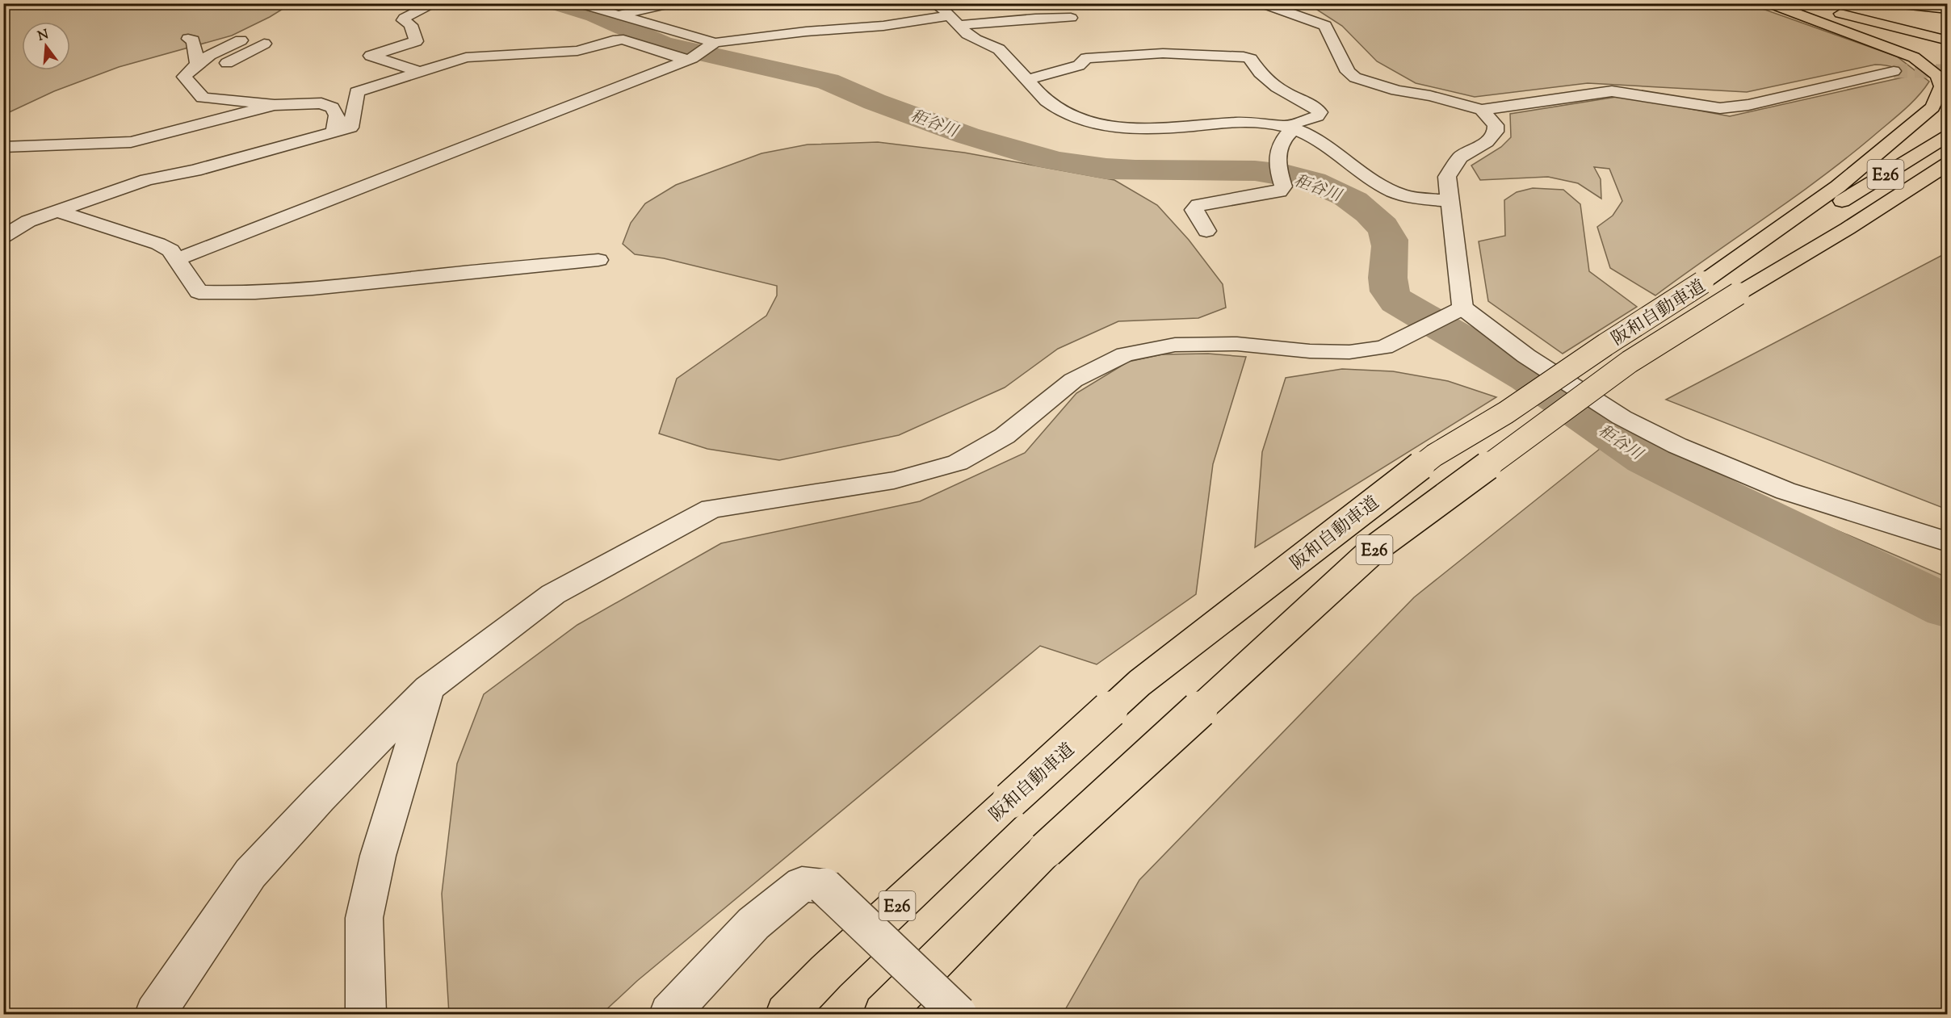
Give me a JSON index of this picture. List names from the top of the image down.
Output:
{
  "streets": {
    "highway": ["E26", "阪和自動車道"]
  },
  "water": ["秬谷川"],
  "north": "top"
}
